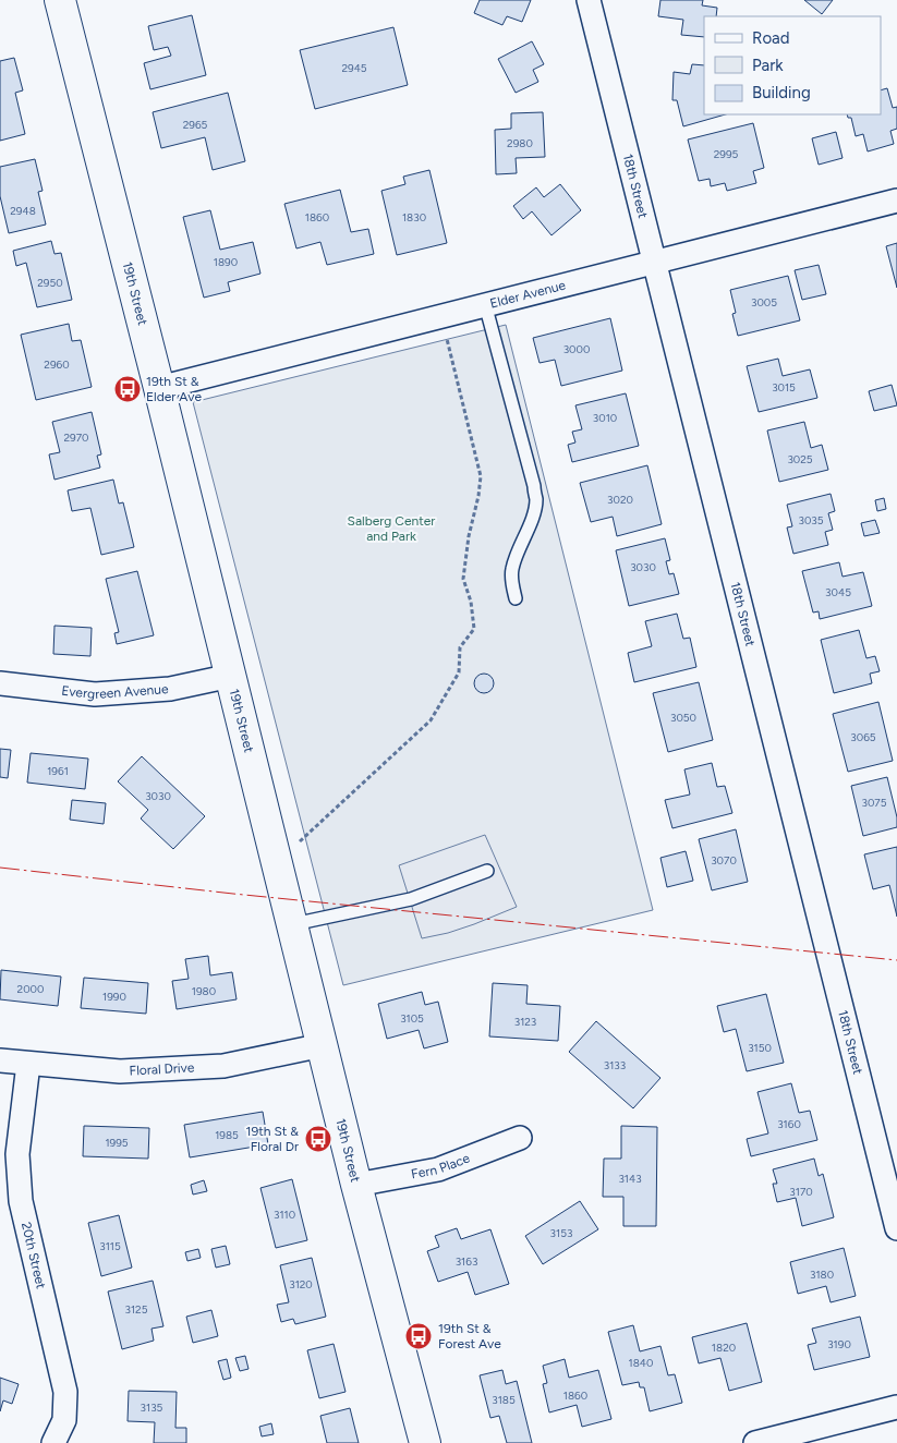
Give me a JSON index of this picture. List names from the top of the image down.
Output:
{
  "streets": {
    "street": [
      "18th Street",
      "19th Street",
      "Elder Avenue",
      "Evergreen Avenue",
      "Floral Drive",
      "Fern Place",
      "20th Street"
    ]
  },
  "crossings": [
    ["18th Street", "Elder Avenue"],
    ["19th Street", "Elder Avenue"],
    ["19th Street", "Evergreen Avenue"],
    ["19th Street", "Floral Drive"],
    ["19th Street", "Fern Place"],
    ["Floral Drive", "20th Street"]
  ],
  "parks": ["Salberg Center and Park"],
  "places": {
    "bus stop": ["19th St & Elder Ave", "19th St & Floral Dr", "19th St & Forest Ave"]
  },
  "house_numbers": [
    "2945",
    "2965",
    "2980",
    "2995",
    "2948",
    "1860",
    "1830",
    "1890",
    "2950",
    "3005",
    "3000",
    "2960",
    "3015",
    "3010",
    "2970",
    "3025",
    "3020",
    "3035",
    "3030",
    "3045",
    "3050",
    "3065",
    "1961",
    "3030",
    "3075",
    "3070",
    "2000",
    "1980",
    "1990",
    "3105",
    "3123",
    "3150",
    "3133",
    "3160",
    "1985",
    "1995",
    "3143",
    "3170",
    "3110",
    "3153",
    "3115",
    "3163",
    "3180",
    "3120",
    "3125",
    "3190",
    "1820",
    "1840",
    "1860",
    "3185",
    "3135"
  ],
  "legend": ["Road", "Park", "Building"]
}
